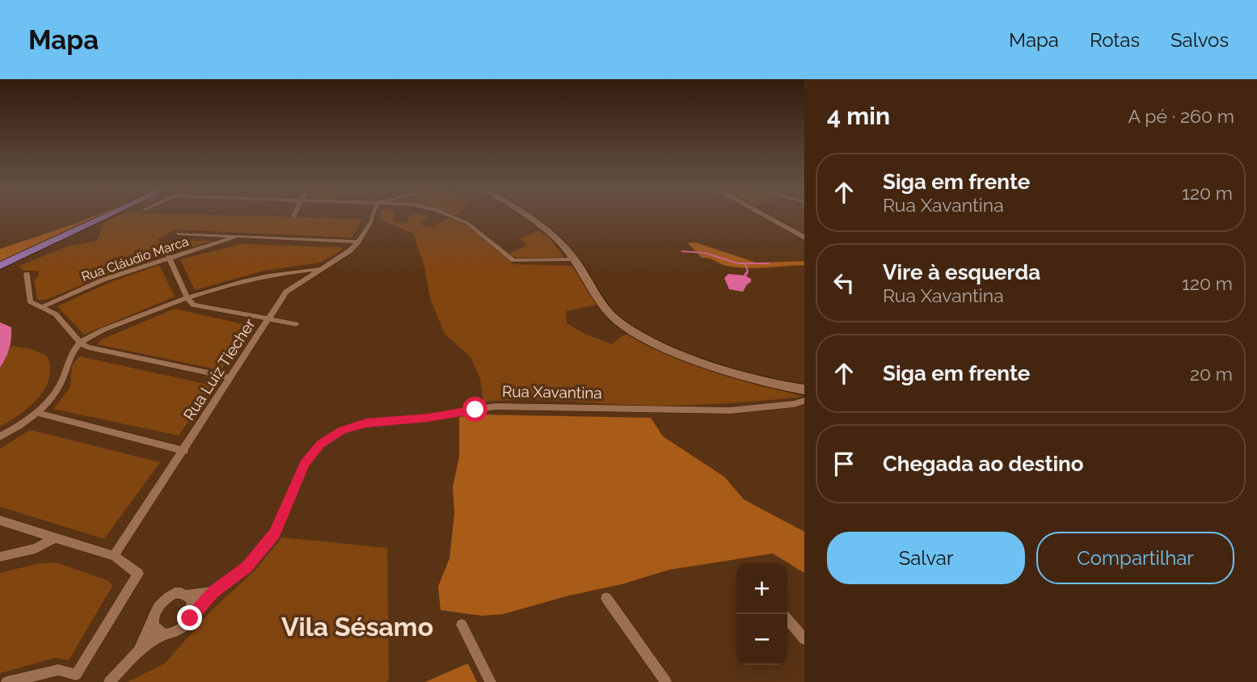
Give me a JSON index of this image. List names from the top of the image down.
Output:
{
  "streets": {
    "street": ["Rua Cláudio Marca", "Rua Luiz Tiecher", "Rua Xavantina"]
  },
  "districts": ["Vila Sésamo"],
  "page": {
    "header": "Mapa",
    "nav": ["Mapa", "Rotas", "Salvos"],
    "heading": ["4 min", "A pé · 260 m"],
    "list": [
      ["Siga em frente", "Rua Xavantina", "120 m"],
      ["Vire à esquerda", "Rua Xavantina", "120 m"],
      ["Siga em frente", "20 m"],
      "Chegada ao destino"
    ],
    "buttons": ["Salvar", "Compartilhar"],
    "map_buttons": ["+", "−"]
  }
}
